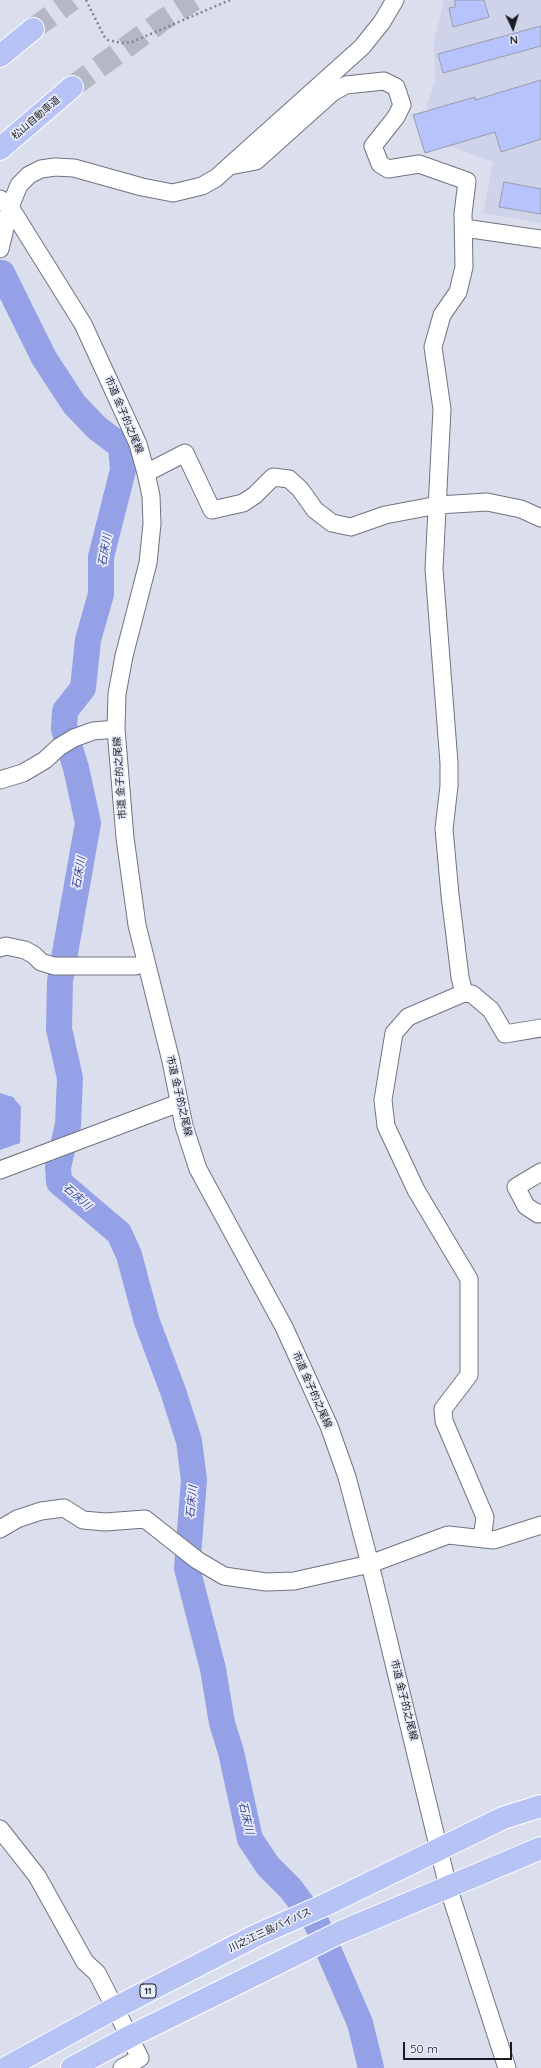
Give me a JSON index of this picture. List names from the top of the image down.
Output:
{
  "streets": {
    "highway": ["松山自動車道", "川之江三島バイパス", "11"],
    "street": ["市道 金子的之尾線"]
  },
  "crossings": [
    ["市道 金子的之尾線", "川之江三島バイパス"]
  ],
  "water": ["石床川"],
  "scale_bar": "50 m",
  "north": "bottom"
}
